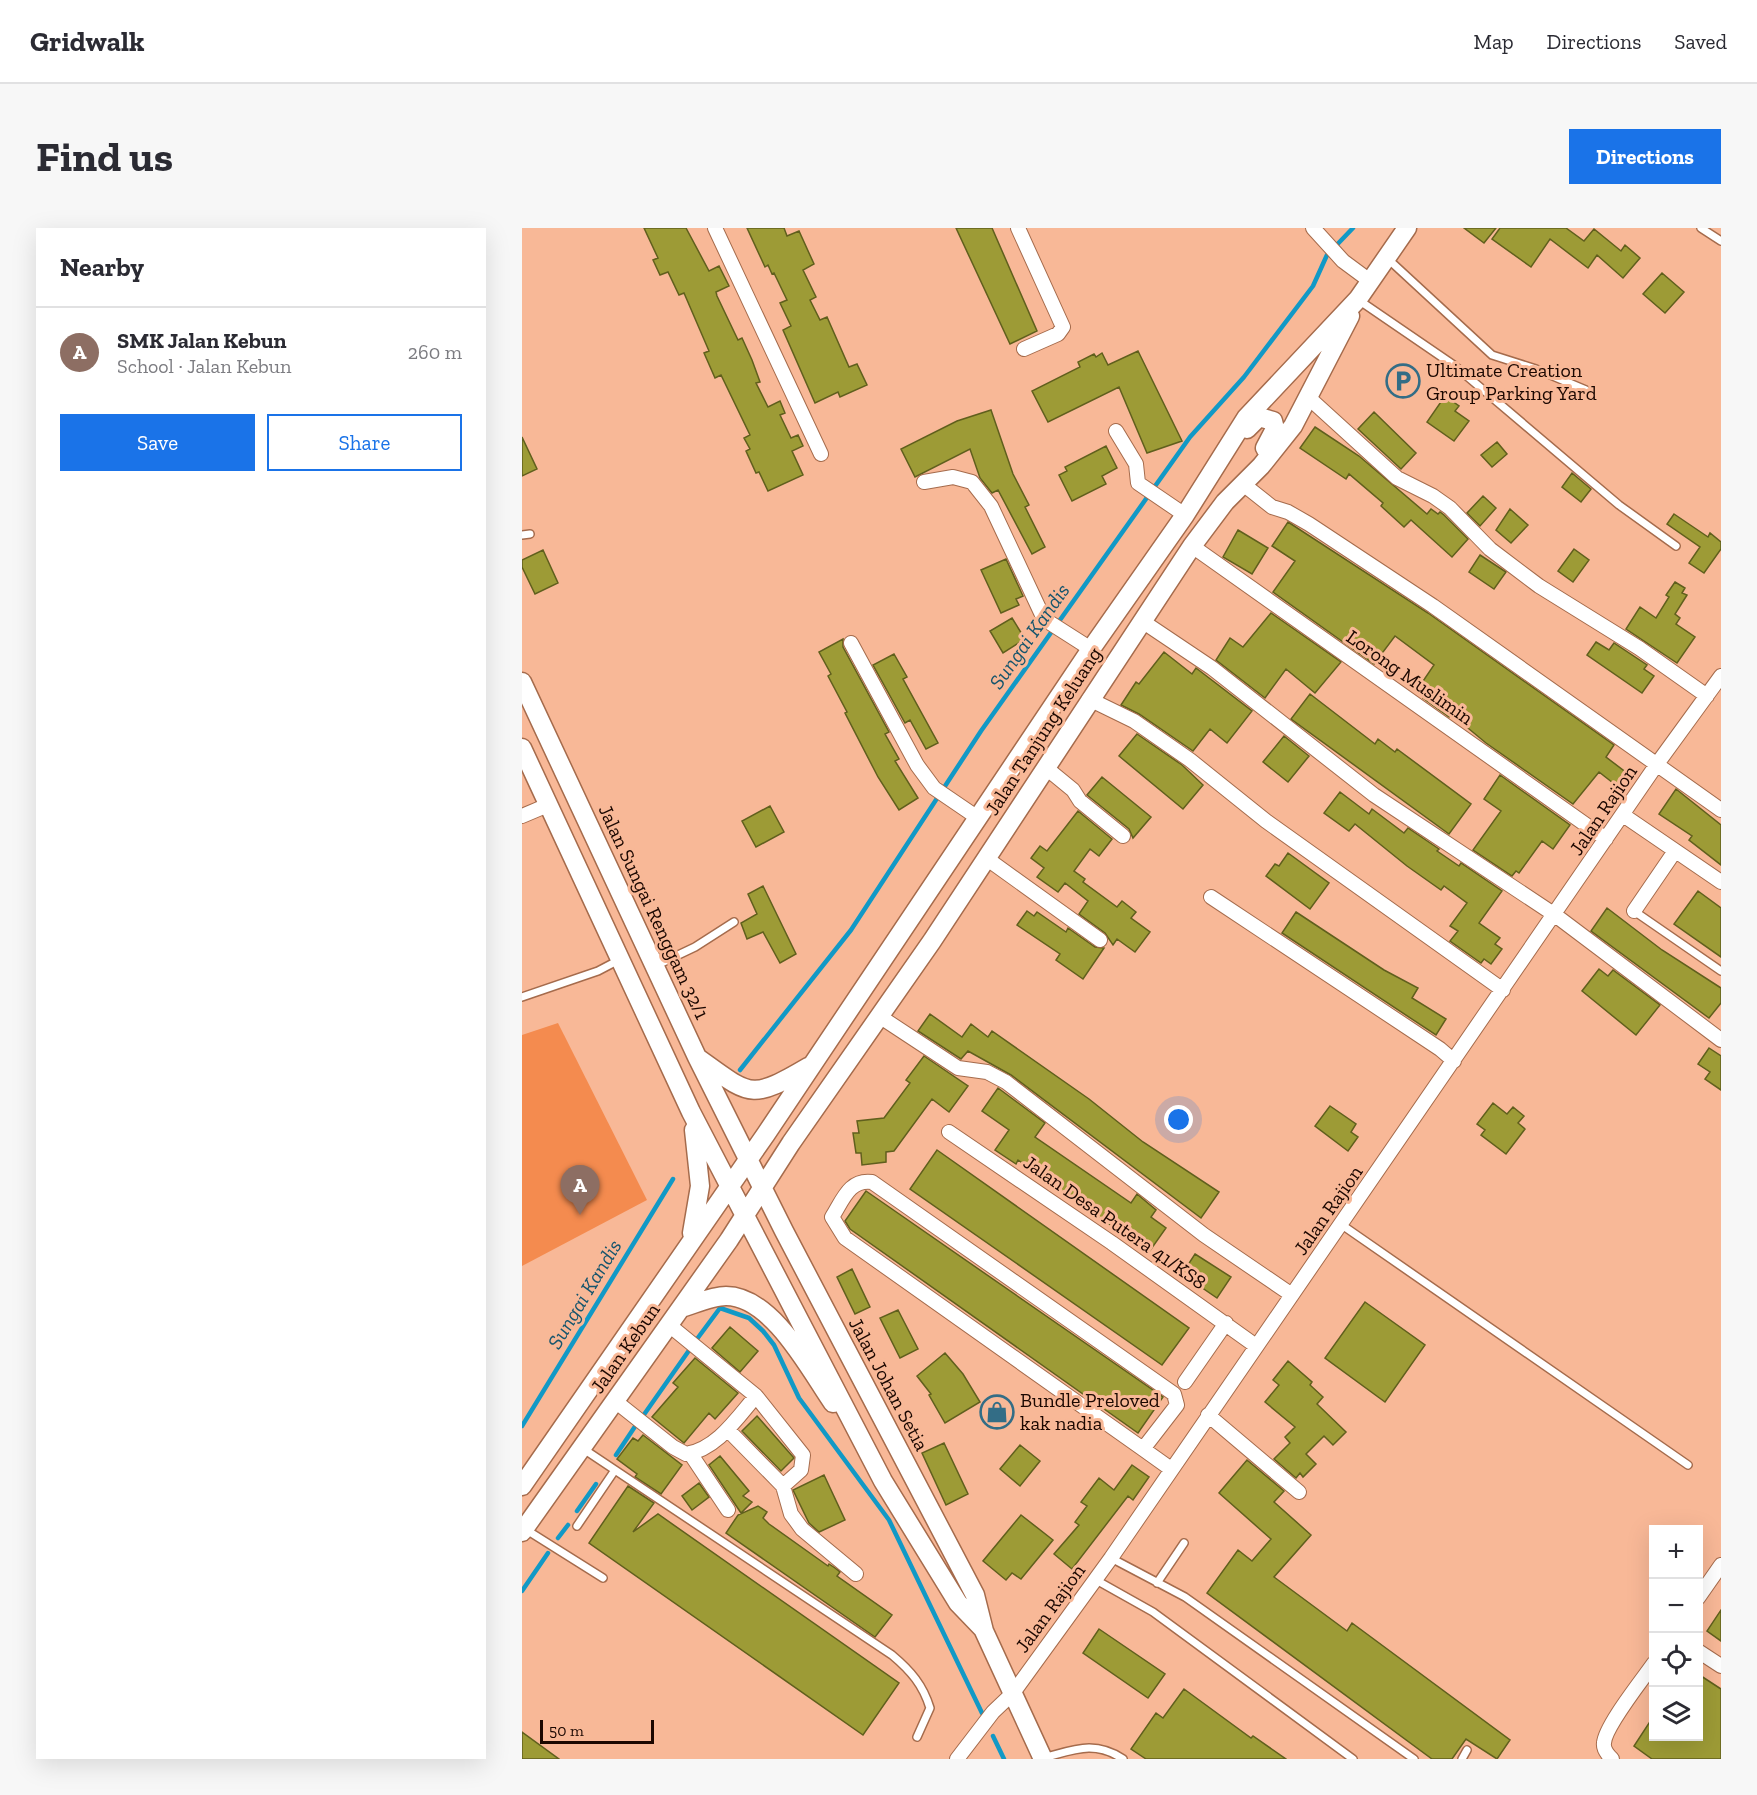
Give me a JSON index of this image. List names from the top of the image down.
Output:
{
  "streets": {
    "main road": [
      "Jalan Tanjung Keluang",
      "Jalan Sungai Renggam 32/1",
      "Jalan Kebun",
      "Jalan Johan Setia"
    ],
    "street": ["Lorong Muslimin", "Jalan Rajion", "Jalan Desa Putera 41/KS8"]
  },
  "crossings": [
    ["Lorong Muslimin", "Jalan Tanjung Keluang"],
    ["Lorong Muslimin", "Jalan Rajion"],
    ["Jalan Tanjung Keluang", "Jalan Sungai Renggam 32/1"],
    ["Jalan Tanjung Keluang", "Jalan Kebun"],
    ["Jalan Tanjung Keluang", "Jalan Johan Setia"],
    ["Jalan Rajion", "Jalan Desa Putera 41/KS8"],
    ["Jalan Rajion", "Jalan Johan Setia"],
    ["Jalan Sungai Renggam 32/1", "Jalan Kebun"],
    ["Jalan Sungai Renggam 32/1", "Jalan Johan Setia"],
    ["Jalan Kebun", "Jalan Johan Setia"]
  ],
  "water": ["Sungai Kandis"],
  "places": {
    "parking": ["Ultimate Creation Group Parking Yard"],
    "shop": ["Bundle Preloved kak nadia"]
  },
  "scale_bar": "50 m",
  "page": {
    "header": "Gridwalk",
    "nav": ["Map", "Directions", "Saved"],
    "buttons": [
      "Directions",
      ["Save", "Share"]
    ],
    "title": "Find us",
    "heading": "Nearby",
    "list": [
      {
        "mark": "A",
        "name": "SMK Jalan Kebun",
        "note": "School · Jalan Kebun",
        "value": "260 m"
      }
    ],
    "pins": "A",
    "map_buttons": ["+", "−"],
    "scale": "50 m"
  }
}
